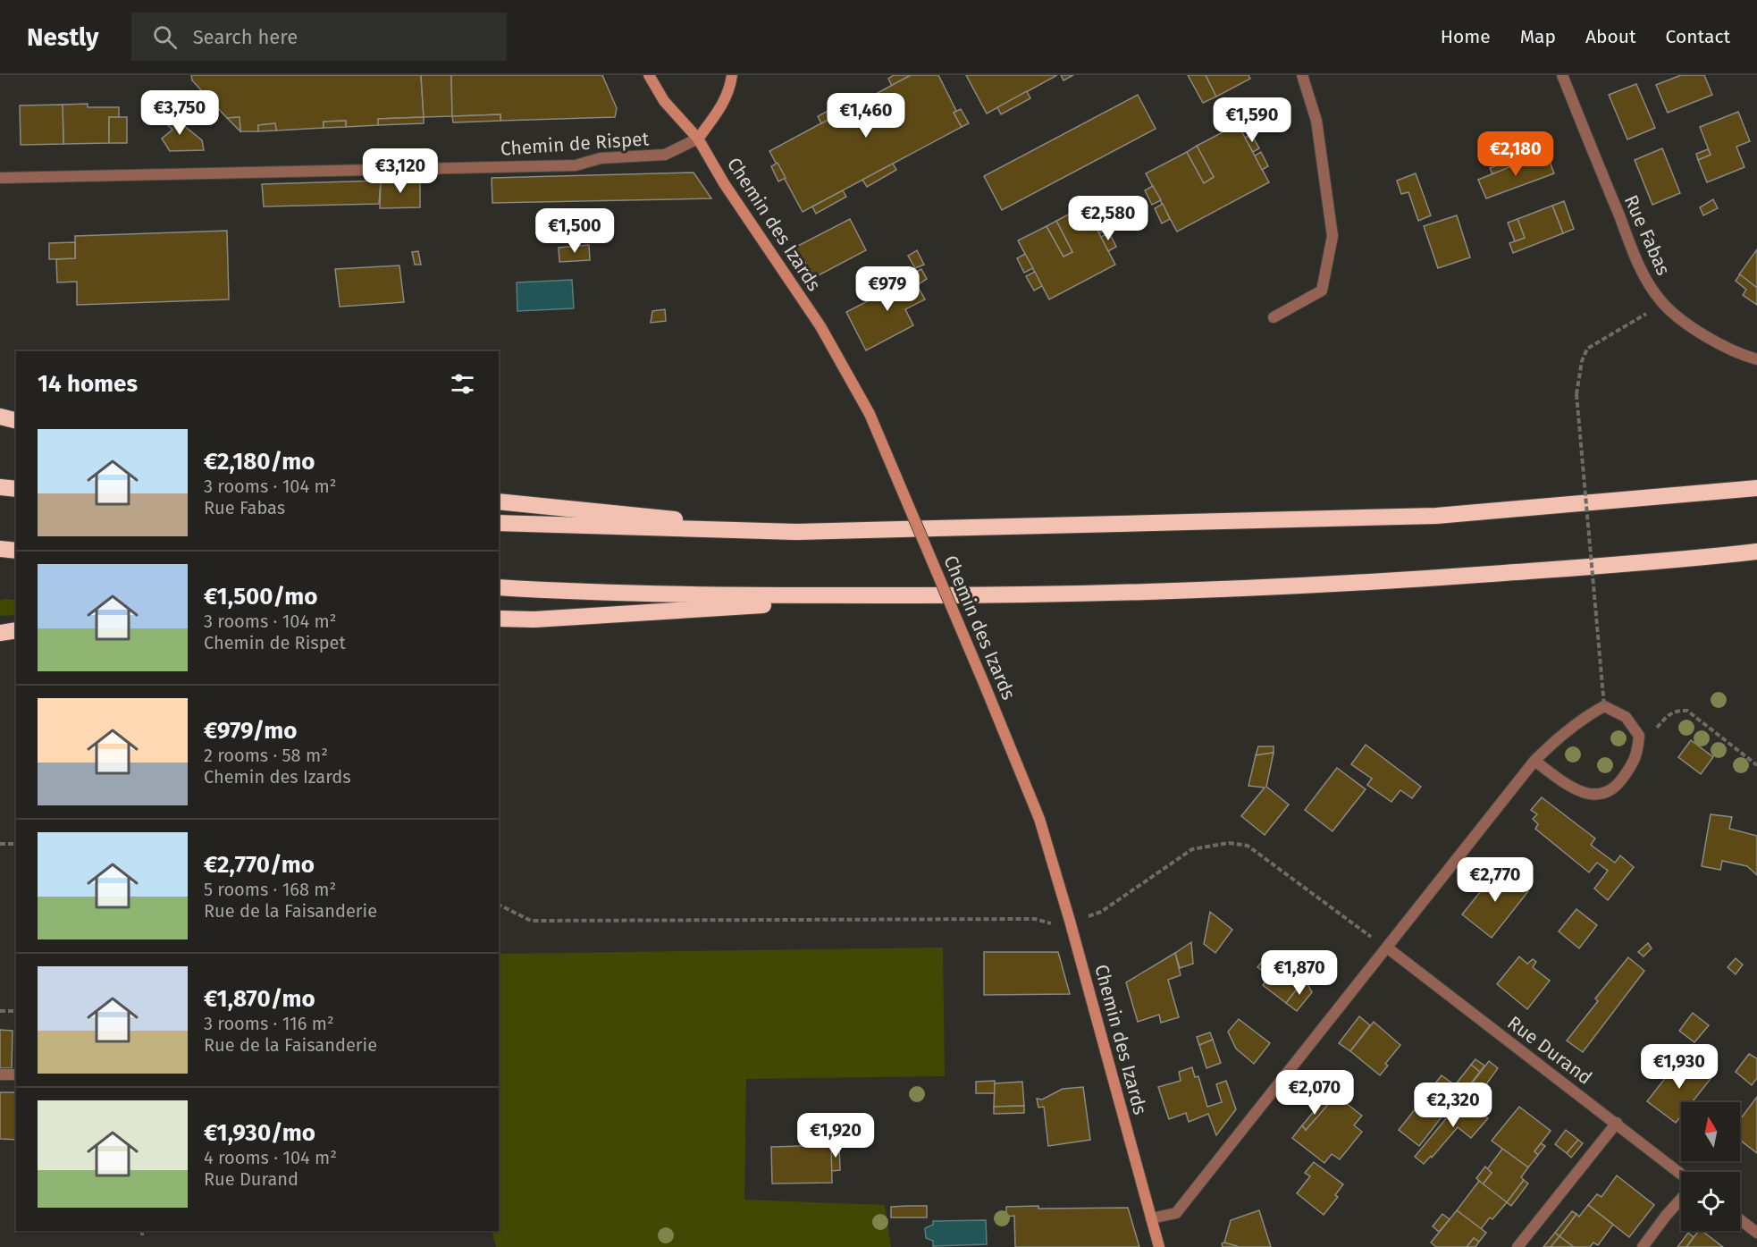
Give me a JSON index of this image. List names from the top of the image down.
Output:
{
  "streets": {
    "street": [
      "Chemin de Rispet",
      "Chemin des Izards",
      "Rue Fabas",
      "Rue Durand"
    ]
  },
  "crossings": [
    ["Chemin de Rispet", "Chemin des Izards"]
  ],
  "north": "top",
  "page": {
    "header": "Nestly",
    "search": "Search here",
    "nav": [
      "Home",
      "Map",
      "About",
      "Contact"
    ],
    "price": [
      "€3,750",
      "€1,460",
      "€1,590",
      "€2,180",
      "€3,120",
      "€2,580",
      "€1,500",
      "€979",
      "€2,770",
      "€1,870",
      "€1,930",
      "€2,070",
      "€2,320",
      "€1,920"
    ],
    "heading": "14 homes",
    "list": [
      {
        "name": "€2,180/mo",
        "note": "3 rooms · 104 m² · Rue Fabas"
      },
      {
        "name": "€1,500/mo",
        "note": "3 rooms · 104 m² · Chemin de Rispet"
      },
      {
        "name": "€979/mo",
        "note": "2 rooms · 58 m² · Chemin des Izards"
      },
      {
        "name": "€2,770/mo",
        "note": "5 rooms · 168 m² · Rue de la Faisanderie"
      },
      {
        "name": "€1,870/mo",
        "note": "3 rooms · 116 m² · Rue de la Faisanderie"
      },
      {
        "name": "€1,930/mo",
        "note": "4 rooms · 104 m² · Rue Durand"
      }
    ]
  }
}
